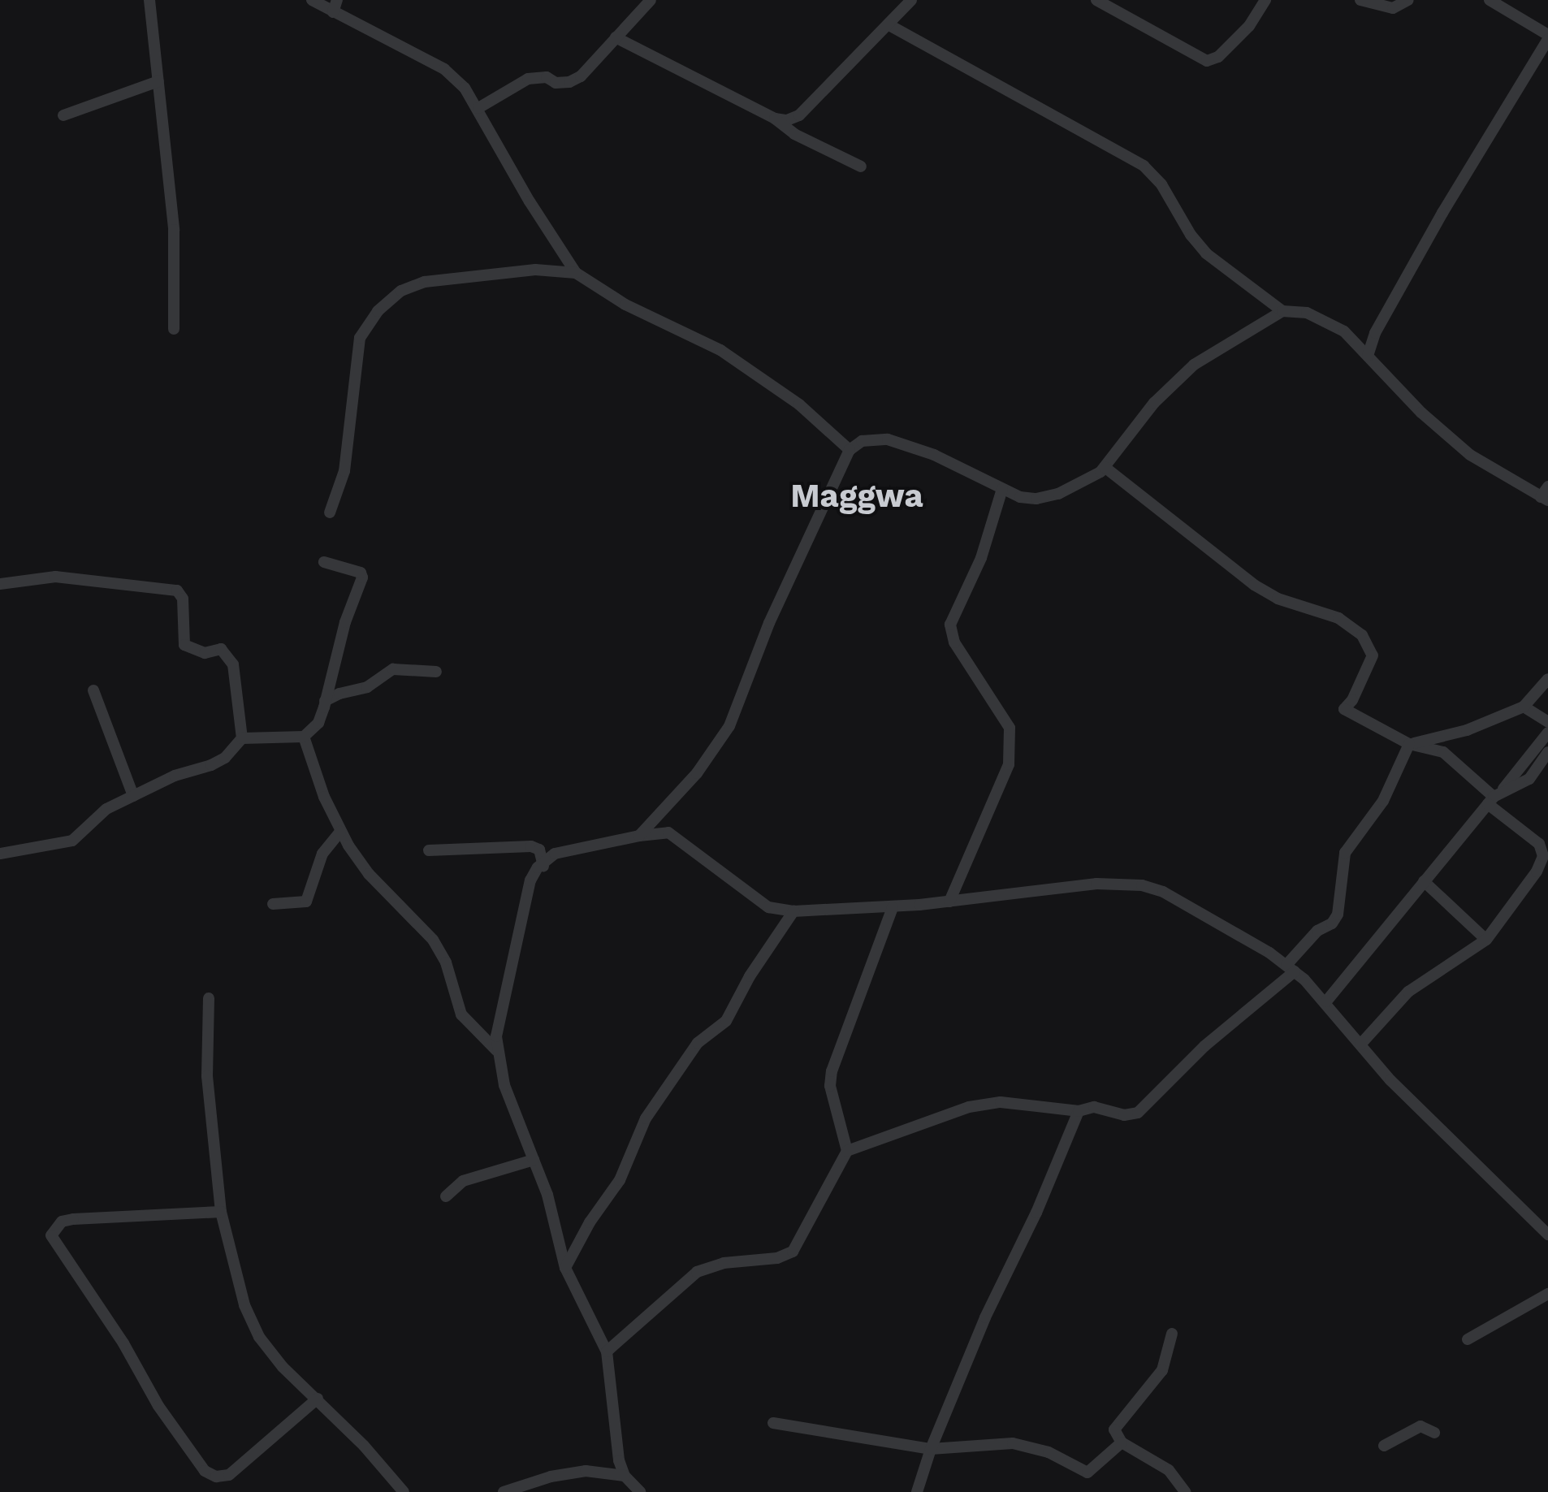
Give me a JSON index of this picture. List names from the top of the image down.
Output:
{
  "districts": ["Maggwa"]
}
